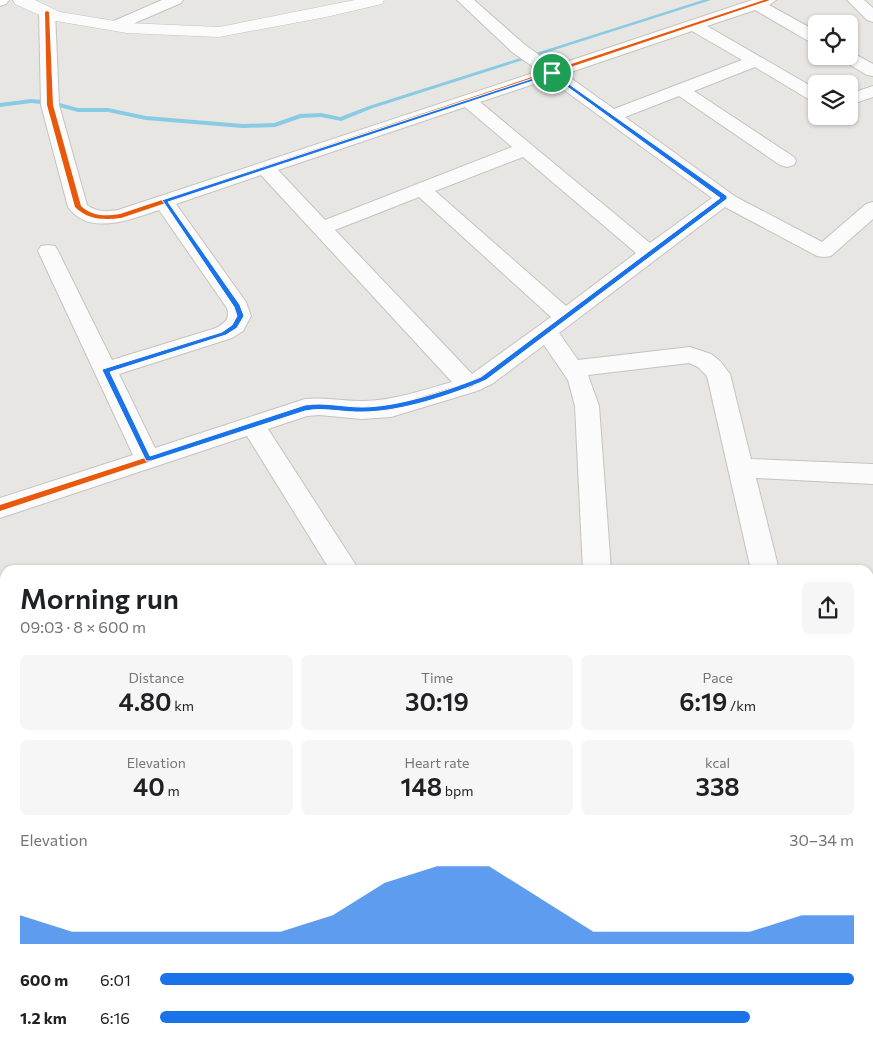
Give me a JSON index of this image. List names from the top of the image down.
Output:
{
  "page": {
    "heading": ["Morning run", "09:03 · 8 × 600 m"],
    "stats": [
      ["Distance", "4.80 km"],
      ["Time", "30:19"],
      ["Pace", "6:19 /km"],
      ["Elevation", "40 m"],
      ["Heart rate", "148 bpm"],
      ["kcal", "338"]
    ],
    "chart": ["Elevation", "30–34 m"],
    "list": [
      {
        "name": "600 m",
        "note": "6:01"
      },
      {
        "name": "1.2 km",
        "note": "6:16"
      }
    ]
  }
}
